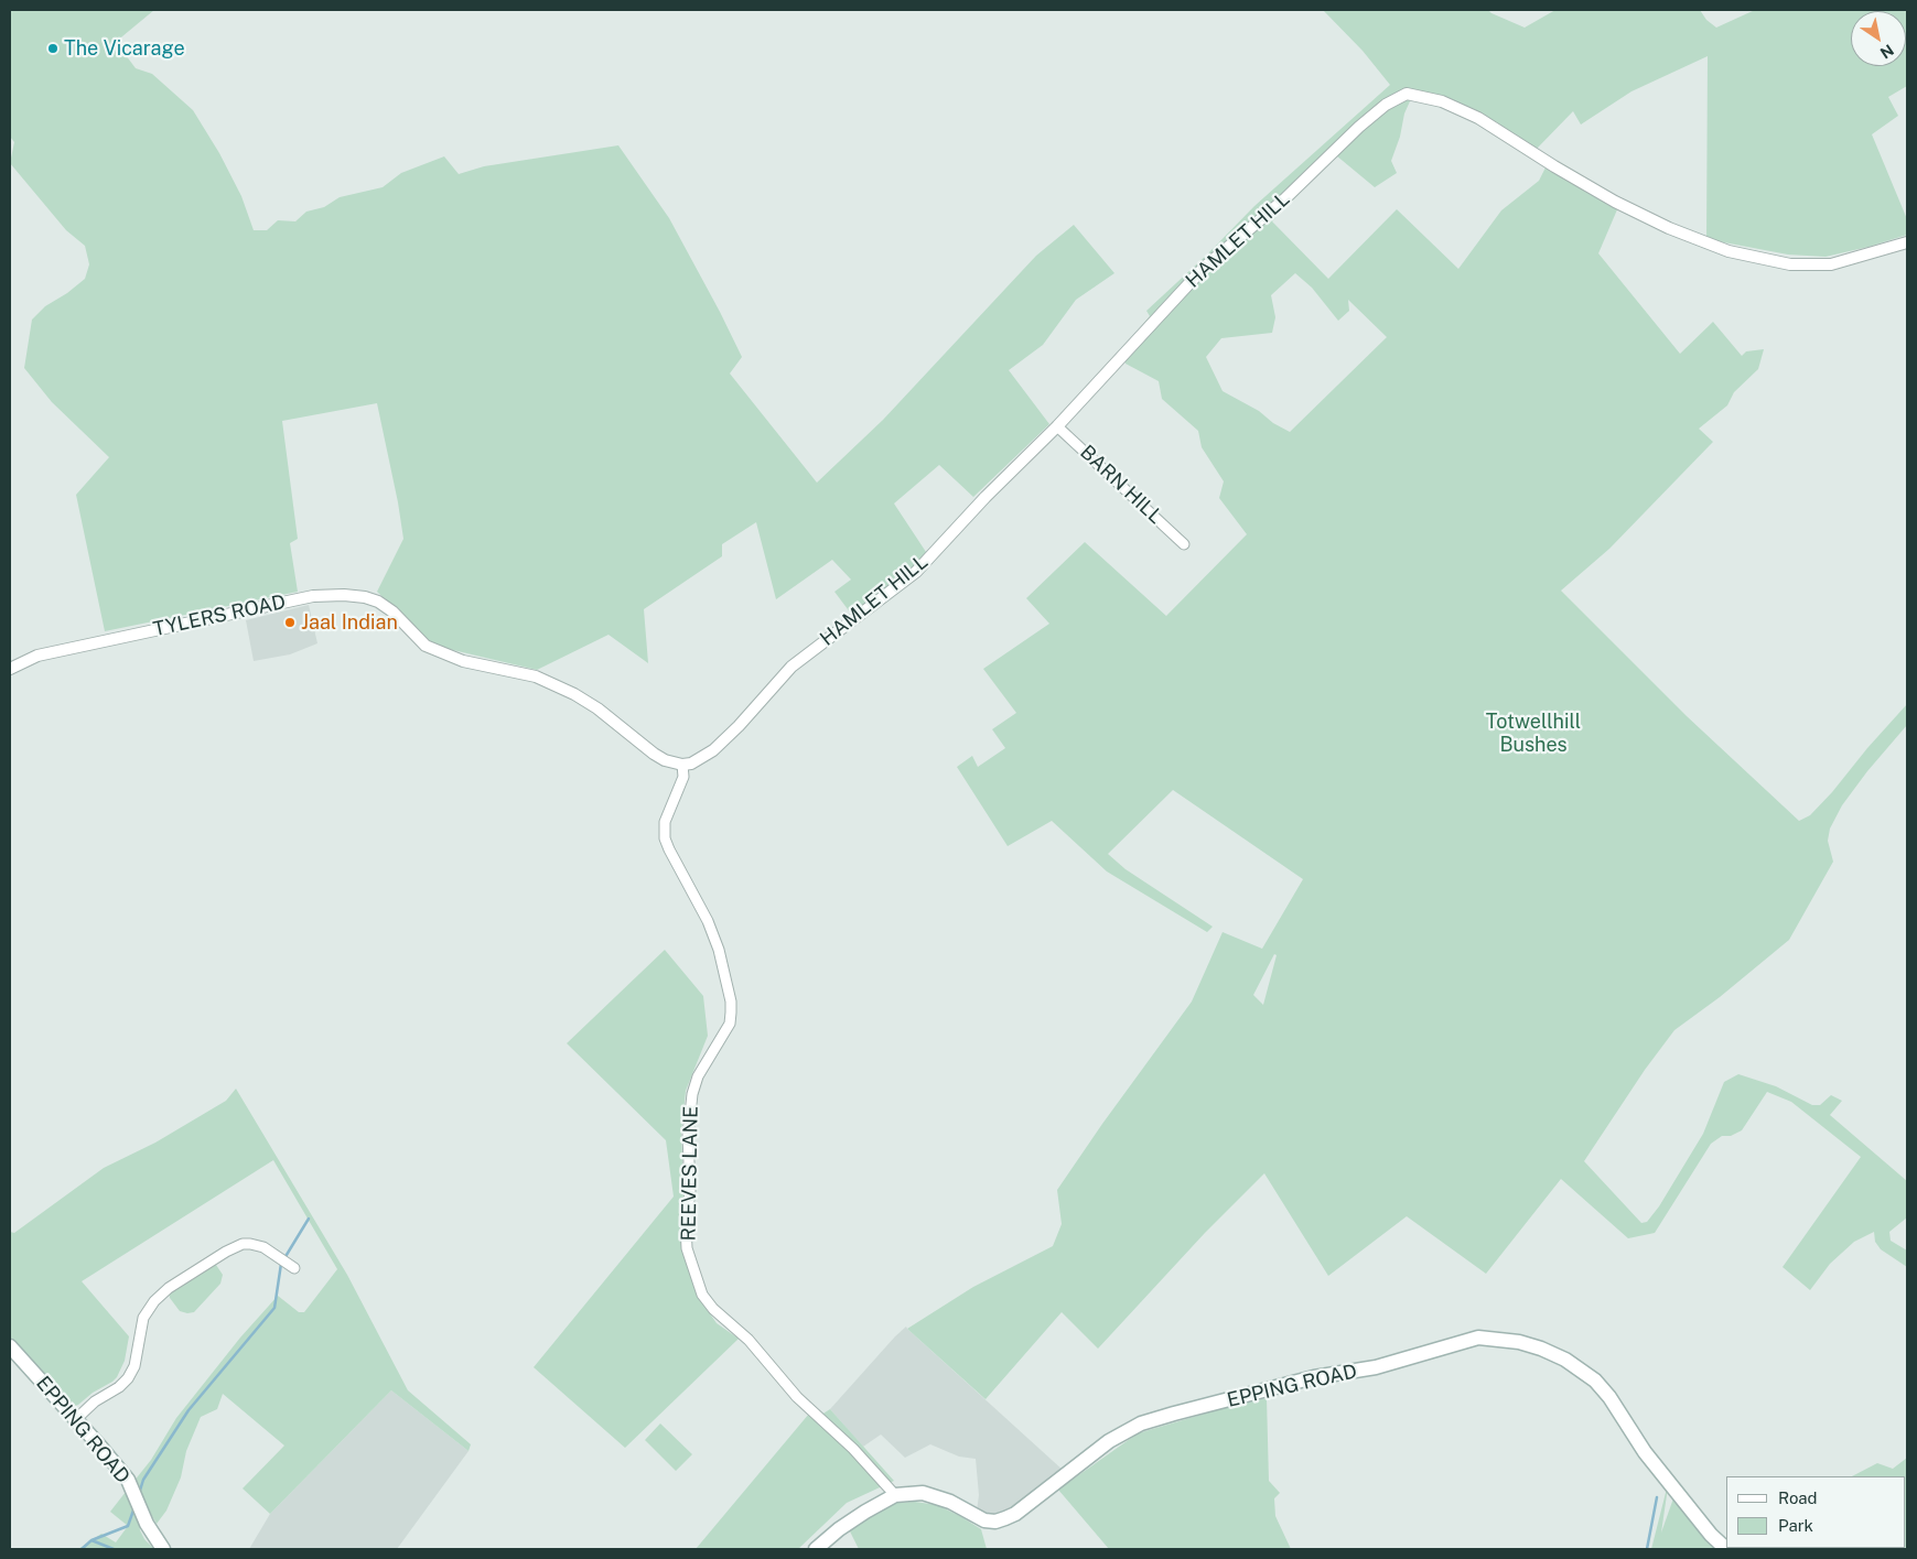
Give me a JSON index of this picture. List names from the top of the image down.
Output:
{
  "streets": {
    "main road": ["EPPING ROAD"],
    "street": [
      "HAMLET HILL",
      "BARN HILL",
      "TYLERS ROAD",
      "REEVES LANE"
    ]
  },
  "crossings": [
    ["HAMLET HILL", "BARN HILL"],
    ["HAMLET HILL", "TYLERS ROAD"],
    ["HAMLET HILL", "REEVES LANE"],
    ["TYLERS ROAD", "REEVES LANE"],
    ["REEVES LANE", "EPPING ROAD"]
  ],
  "parks": ["Totwellhill Bushes"],
  "places": ["The Vicarage", "Jaal Indian"],
  "legend": ["Road", "Park"],
  "north": "bottom right"
}
